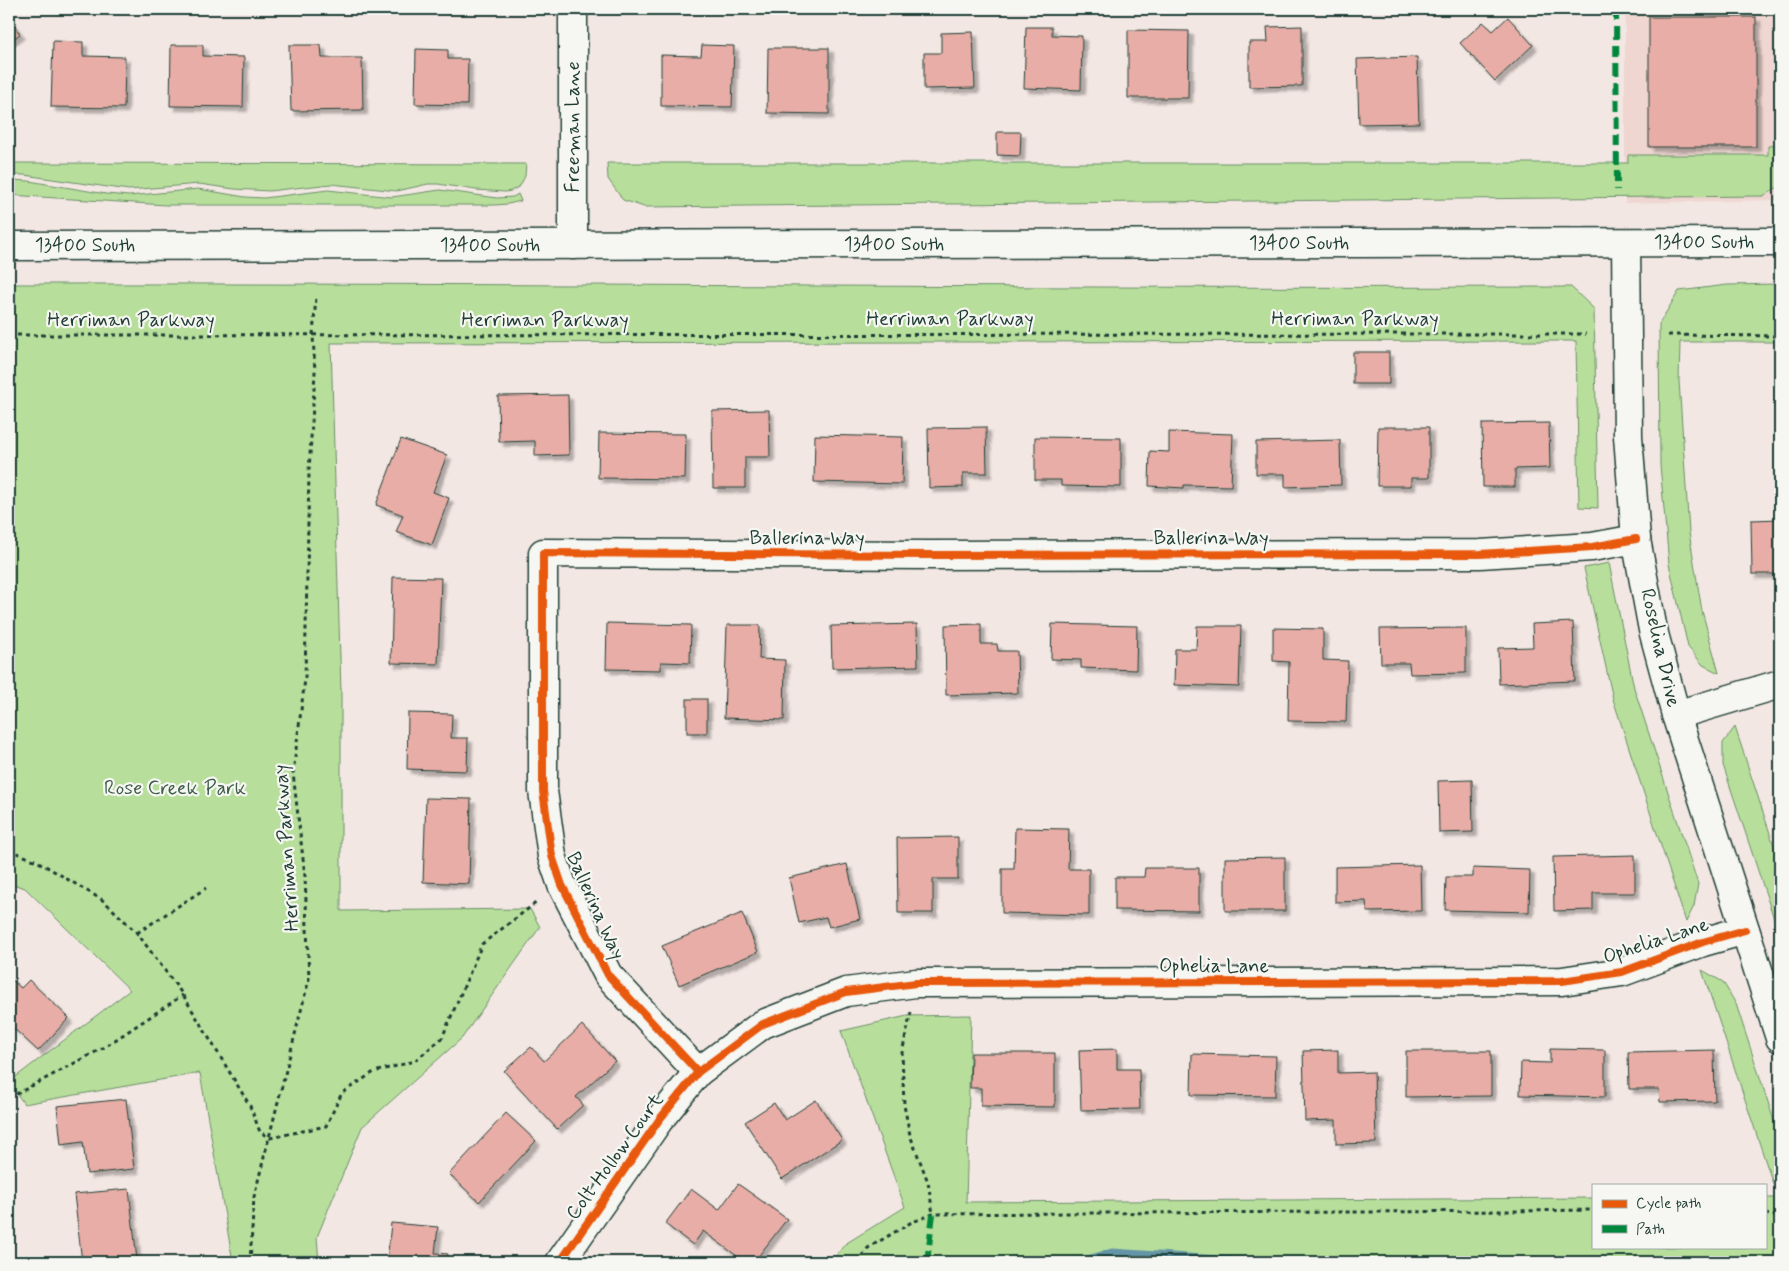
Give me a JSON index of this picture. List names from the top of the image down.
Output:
{
  "streets": {
    "street": [
      "Freeman Lane",
      "13400 South",
      "Ballerina Way",
      "Roselina Drive",
      "Ophelia Lane",
      "Colt Hollow Court"
    ],
    "path": ["Herriman Parkway"]
  },
  "crossings": [
    ["Freeman Lane", "13400 South"],
    ["13400 South", "Roselina Drive"],
    ["Ballerina Way", "Roselina Drive"],
    ["Ballerina Way", "Ophelia Lane"],
    ["Ballerina Way", "Colt Hollow Court"],
    ["Roselina Drive", "Ophelia Lane"],
    ["Ophelia Lane", "Colt Hollow Court"]
  ],
  "parks": ["Rose Creek Park"],
  "legend": ["Cycle path", "Path"]
}
